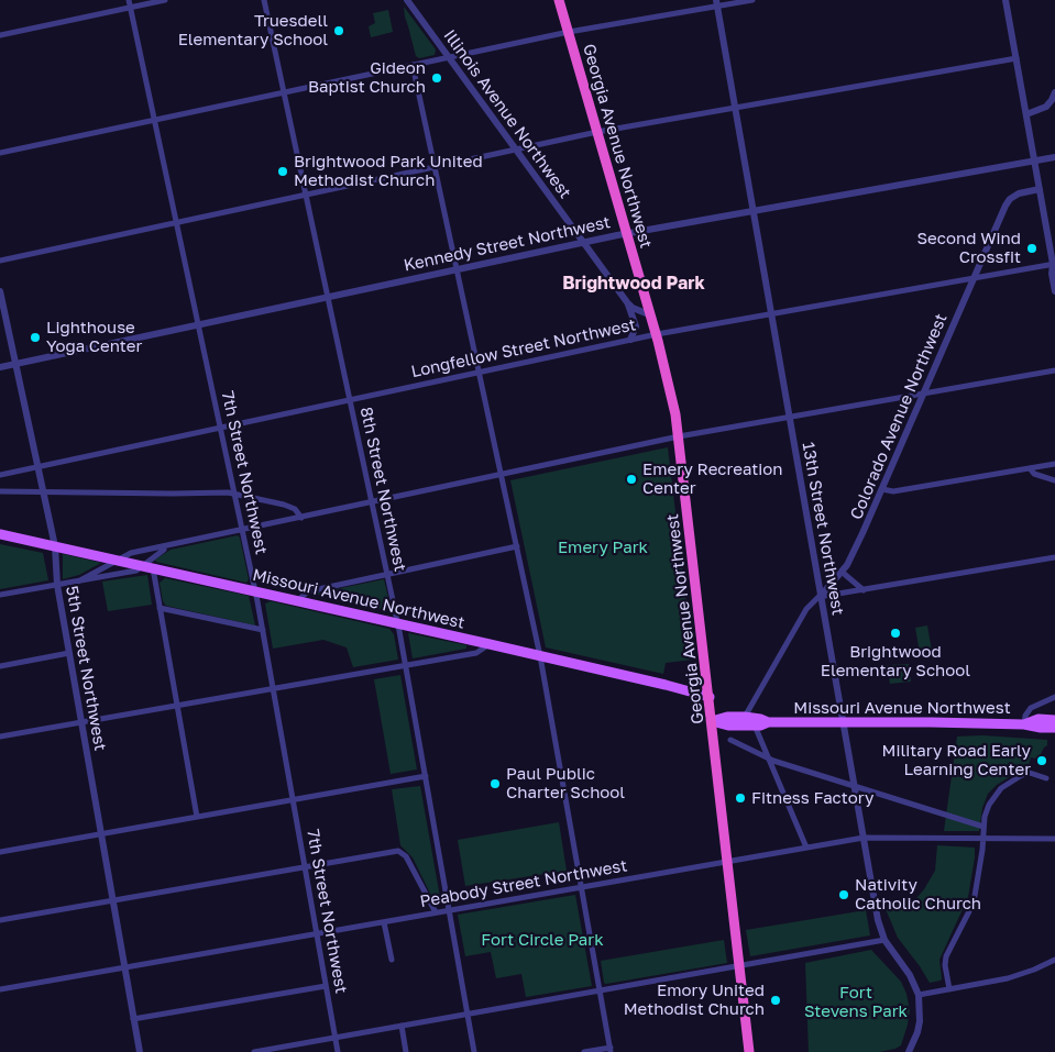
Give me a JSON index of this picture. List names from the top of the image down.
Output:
{
  "streets": {
    "highway": ["Georgia Avenue Northwest"],
    "main road": ["Missouri Avenue Northwest"],
    "street": [
      "Illinois Avenue Northwest",
      "Kennedy Street Northwest",
      "Longfellow Street Northwest",
      "Colorado Avenue Northwest",
      "7th Street Northwest",
      "8th Street Northwest",
      "13th Street Northwest",
      "5th Street Northwest",
      "Peabody Street Northwest"
    ]
  },
  "crossings": [
    ["Illinois Avenue Northwest", "Georgia Avenue Northwest"],
    ["Illinois Avenue Northwest", "Kennedy Street Northwest"],
    ["Georgia Avenue Northwest", "Kennedy Street Northwest"],
    ["Georgia Avenue Northwest", "Longfellow Street Northwest"],
    ["Georgia Avenue Northwest", "Missouri Avenue Northwest"],
    ["Georgia Avenue Northwest", "Peabody Street Northwest"],
    ["Kennedy Street Northwest", "7th Street Northwest"],
    ["Kennedy Street Northwest", "8th Street Northwest"],
    ["Kennedy Street Northwest", "13th Street Northwest"],
    ["Kennedy Street Northwest", "5th Street Northwest"],
    ["Longfellow Street Northwest", "Colorado Avenue Northwest"],
    ["Longfellow Street Northwest", "7th Street Northwest"],
    ["Longfellow Street Northwest", "8th Street Northwest"],
    ["Longfellow Street Northwest", "13th Street Northwest"],
    ["Longfellow Street Northwest", "5th Street Northwest"],
    ["Colorado Avenue Northwest", "13th Street Northwest"],
    ["Colorado Avenue Northwest", "Missouri Avenue Northwest"],
    ["7th Street Northwest", "Missouri Avenue Northwest"],
    ["7th Street Northwest", "Peabody Street Northwest"],
    ["8th Street Northwest", "Missouri Avenue Northwest"],
    ["8th Street Northwest", "Peabody Street Northwest"],
    ["13th Street Northwest", "Missouri Avenue Northwest"],
    ["13th Street Northwest", "Peabody Street Northwest"],
    ["Missouri Avenue Northwest", "5th Street Northwest"],
    ["5th Street Northwest", "Peabody Street Northwest"]
  ],
  "districts": ["Brightwood Park"],
  "parks": ["Emery Park", "Fort Circle Park", "Fort Stevens Park"],
  "places": [
    "Truesdell Elementary School",
    "Gideon Baptist Church",
    "Brightwood Park United Methodist Church",
    "Second Wind Crossfit",
    "Lighthouse Yoga Center",
    "Emery Recreation Center",
    "Brightwood Elementary School",
    "Military Road Early Learning Center",
    "Paul Public Charter School",
    "Fitness Factory",
    "Nativity Catholic Church",
    "Emory United Methodist Church"
  ]
}
